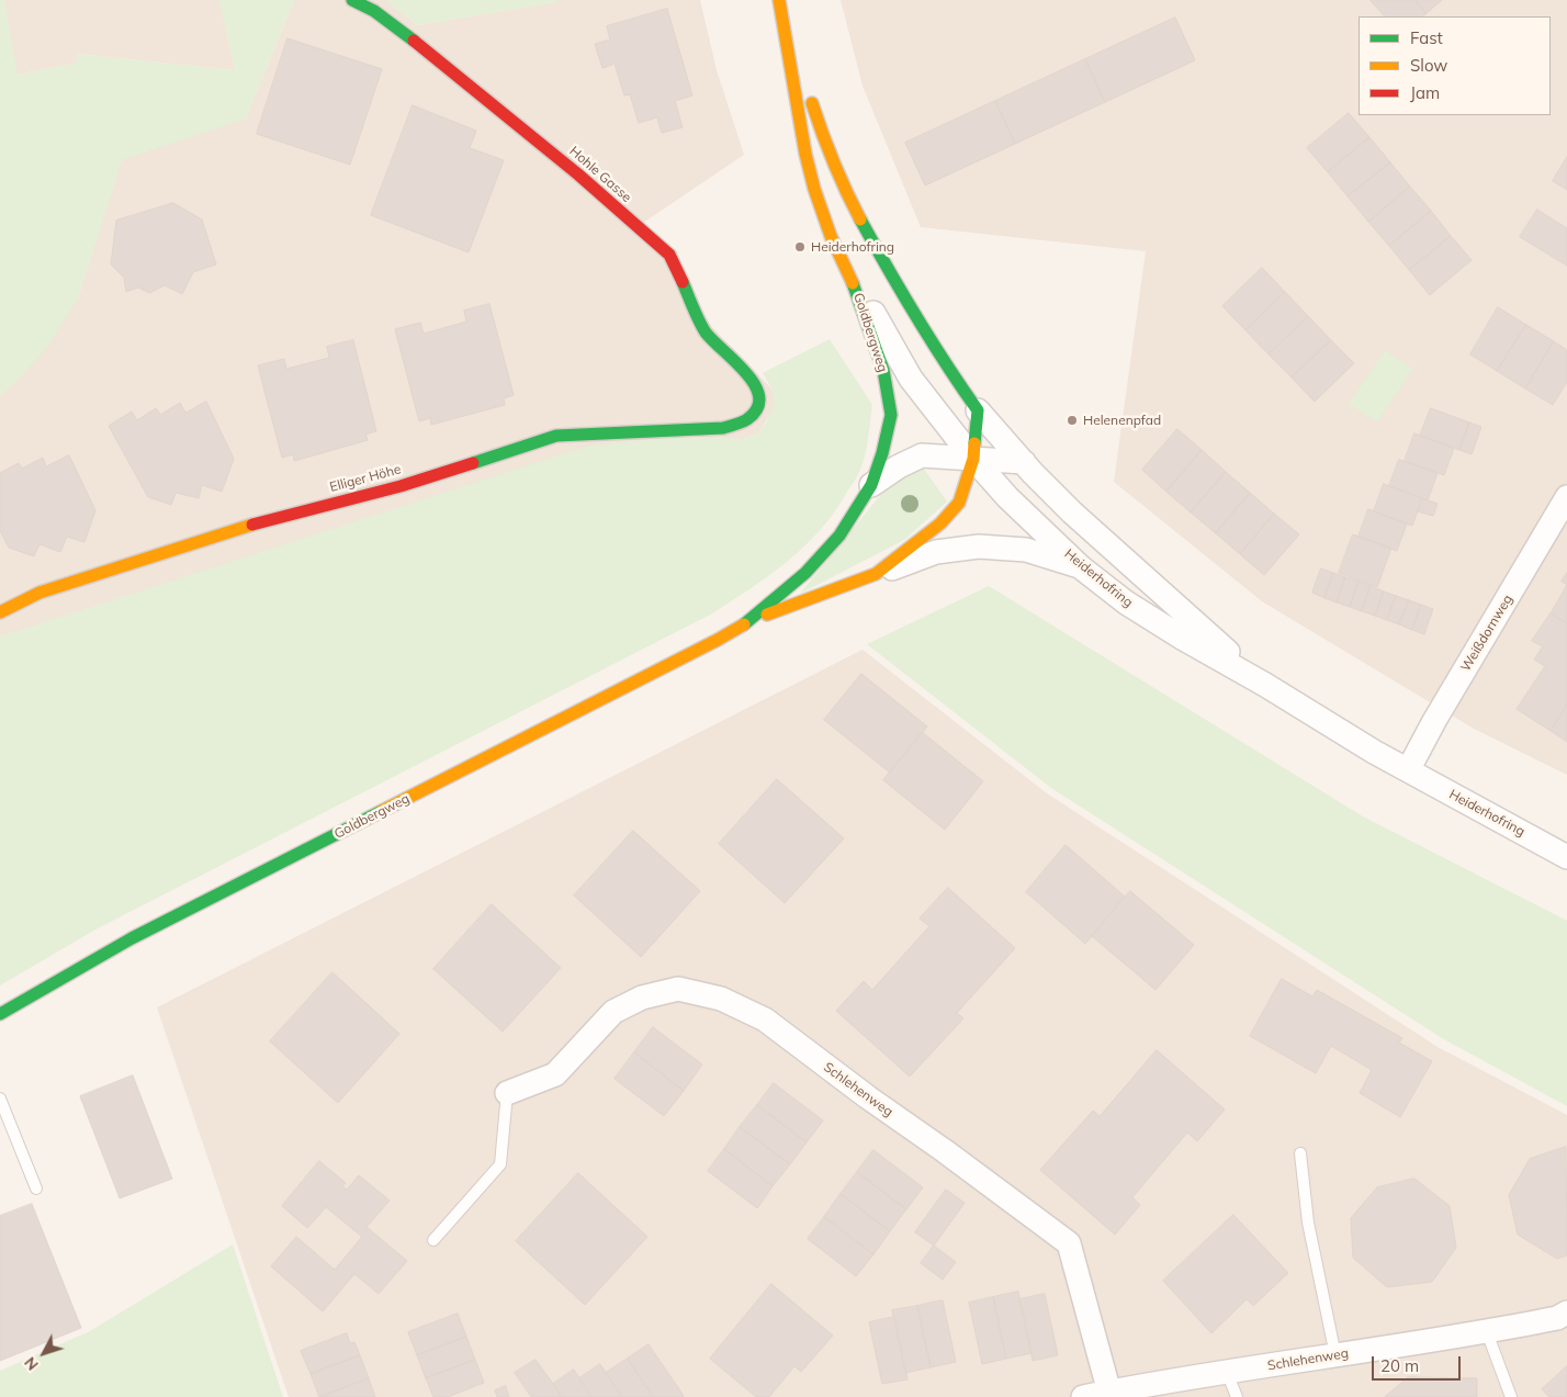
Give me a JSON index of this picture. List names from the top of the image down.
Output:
{
  "streets": {
    "street": [
      "Hohle Gasse",
      "Goldbergweg",
      "Elliger Höhe",
      "Heiderhofring",
      "Weißdornweg",
      "Schlehenweg"
    ]
  },
  "crossings": [
    ["Hohle Gasse", "Elliger Höhe"],
    ["Goldbergweg", "Heiderhofring"],
    ["Heiderhofring", "Weißdornweg"]
  ],
  "places": ["Heiderhofring", "Helenenpfad"],
  "legend": ["Fast", "Slow", "Jam"],
  "scale_bar": "20 m",
  "north": "bottom left"
}
